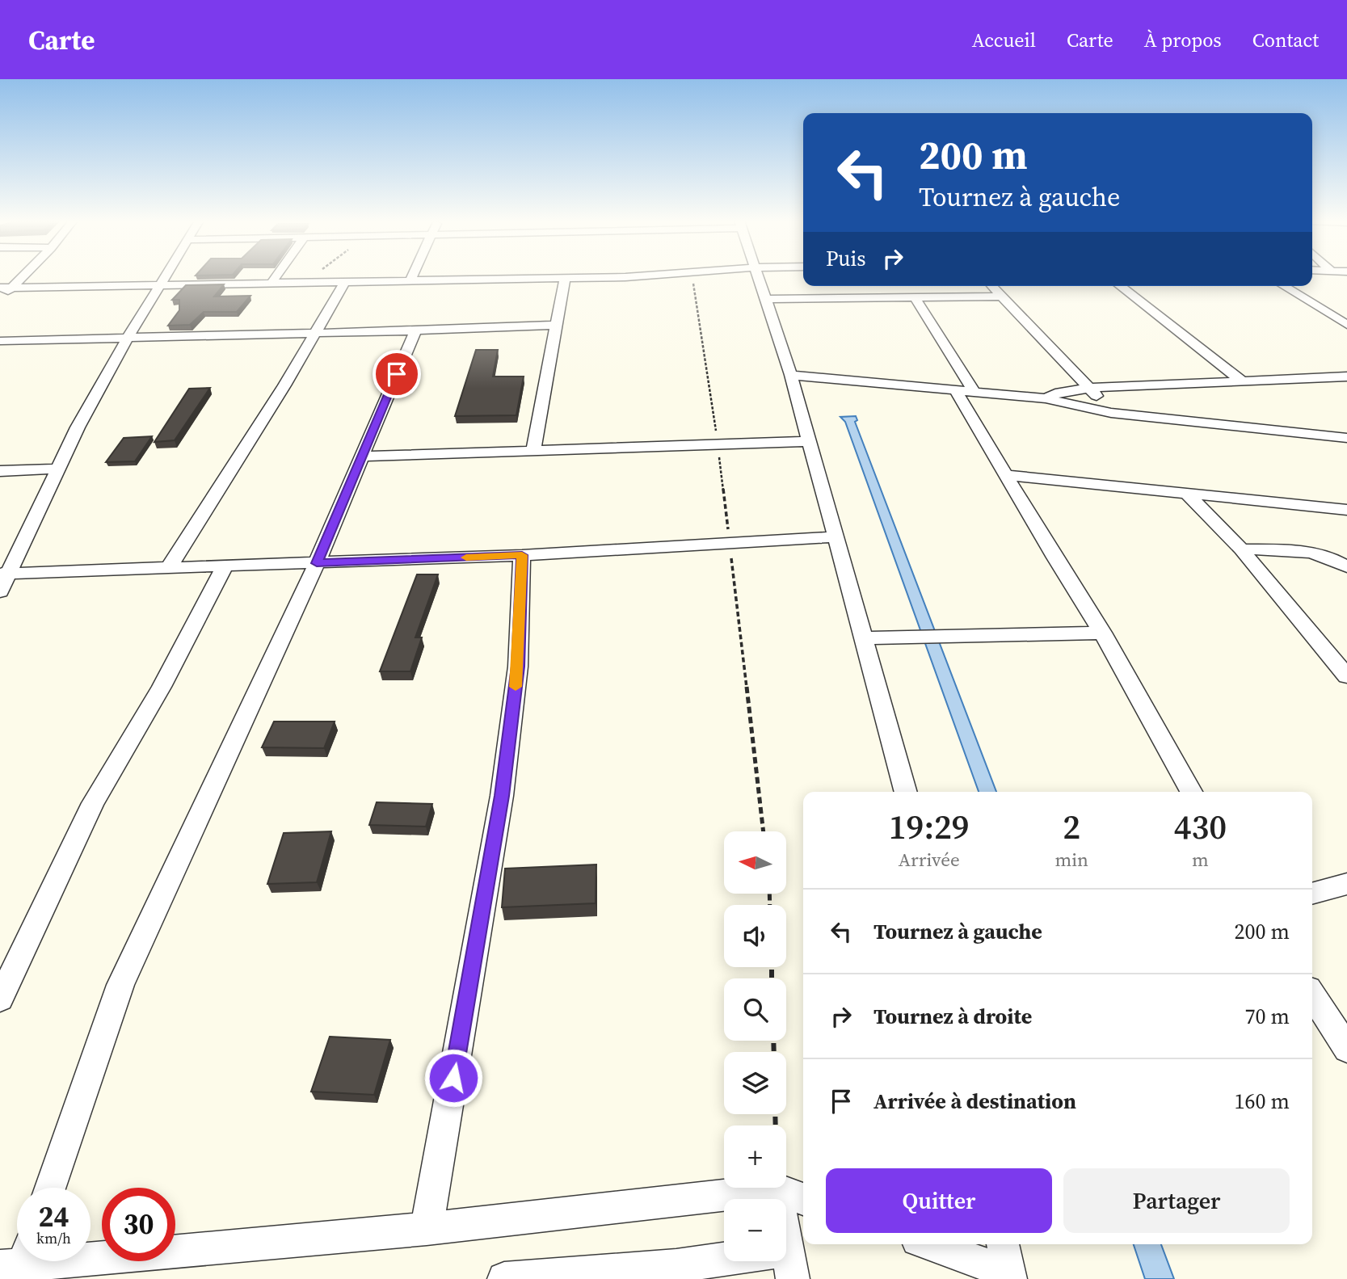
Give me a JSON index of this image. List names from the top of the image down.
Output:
{
  "north": "left",
  "page": {
    "header": "Carte",
    "nav": [
      "Accueil",
      "Carte",
      "À propos",
      "Contact"
    ],
    "turn": ["200 m", "Tournez à gauche"],
    "then": "Puis",
    "eta": [
      "19:29",
      "Arrivée",
      "2",
      "min",
      "430",
      "m"
    ],
    "map_buttons": ["+", "−"],
    "list": [
      {
        "name": "Tournez à gauche",
        "value": "200 m"
      },
      {
        "name": "Tournez à droite",
        "value": "70 m"
      },
      {
        "name": "Arrivée à destination",
        "value": "160 m"
      }
    ],
    "buttons": ["Quitter", "Partager"],
    "speed": "24 km/h",
    "limit": "30"
  }
}
